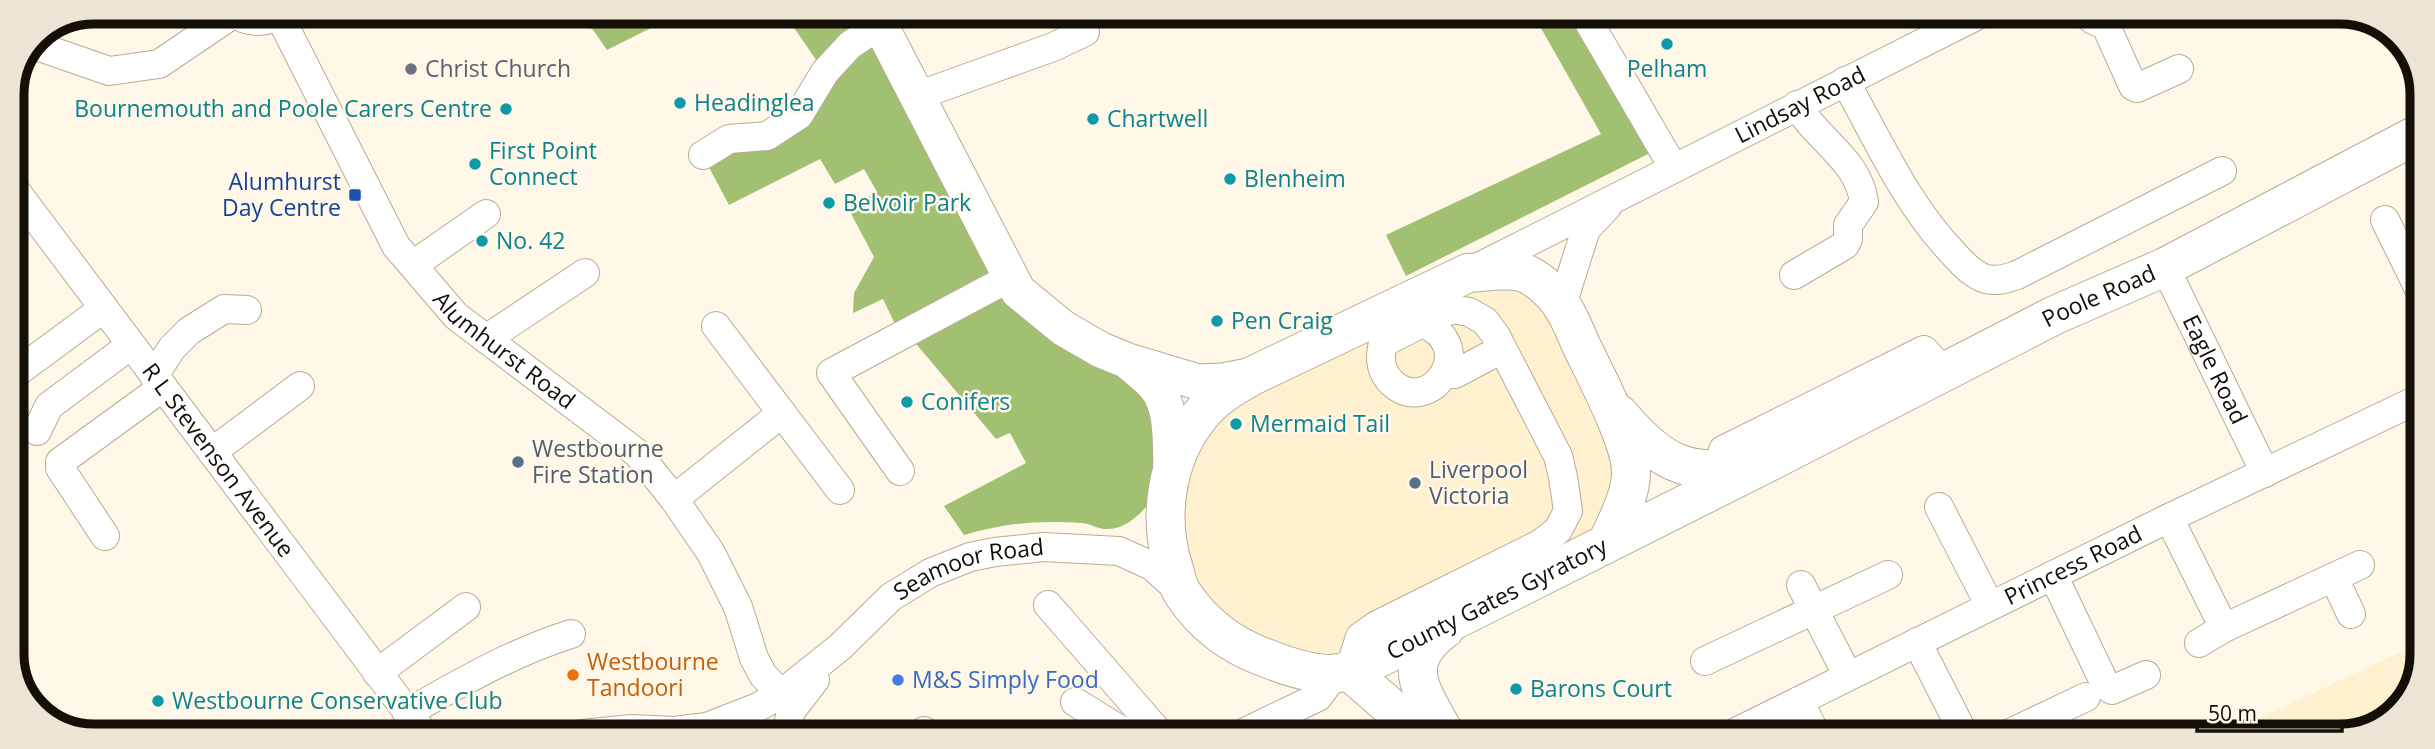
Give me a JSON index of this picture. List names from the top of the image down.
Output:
{
  "streets": {
    "highway": ["Poole Road", "County Gates Gyratory"],
    "street": [
      "Lindsay Road",
      "Alumhurst Road",
      "Eagle Road",
      "R L Stevenson Avenue",
      "Princess Road",
      "Seamoor Road"
    ]
  },
  "crossings": [
    ["Lindsay Road", "County Gates Gyratory"],
    ["Poole Road", "Eagle Road"],
    ["Poole Road", "County Gates Gyratory"],
    ["Alumhurst Road", "Seamoor Road"],
    ["Eagle Road", "Princess Road"],
    ["Seamoor Road", "County Gates Gyratory"]
  ],
  "places": {
    "other": [
      "Pelham",
      "Christ Church",
      "Headinglea",
      "Bournemouth and Poole Carers Centre",
      "Chartwell",
      "First Point Connect",
      "Blenheim",
      "Belvoir Park",
      "No. 42",
      "Pen Craig",
      "Conifers",
      "Mermaid Tail",
      "Westbourne Fire Station",
      "Liverpool Victoria",
      "Westbourne Tandoori",
      "M&S Simply Food",
      "Barons Court",
      "Westbourne Conservative Club"
    ],
    "transit": ["Alumhurst Day Centre"]
  },
  "scale_bar": "50 m"
}
